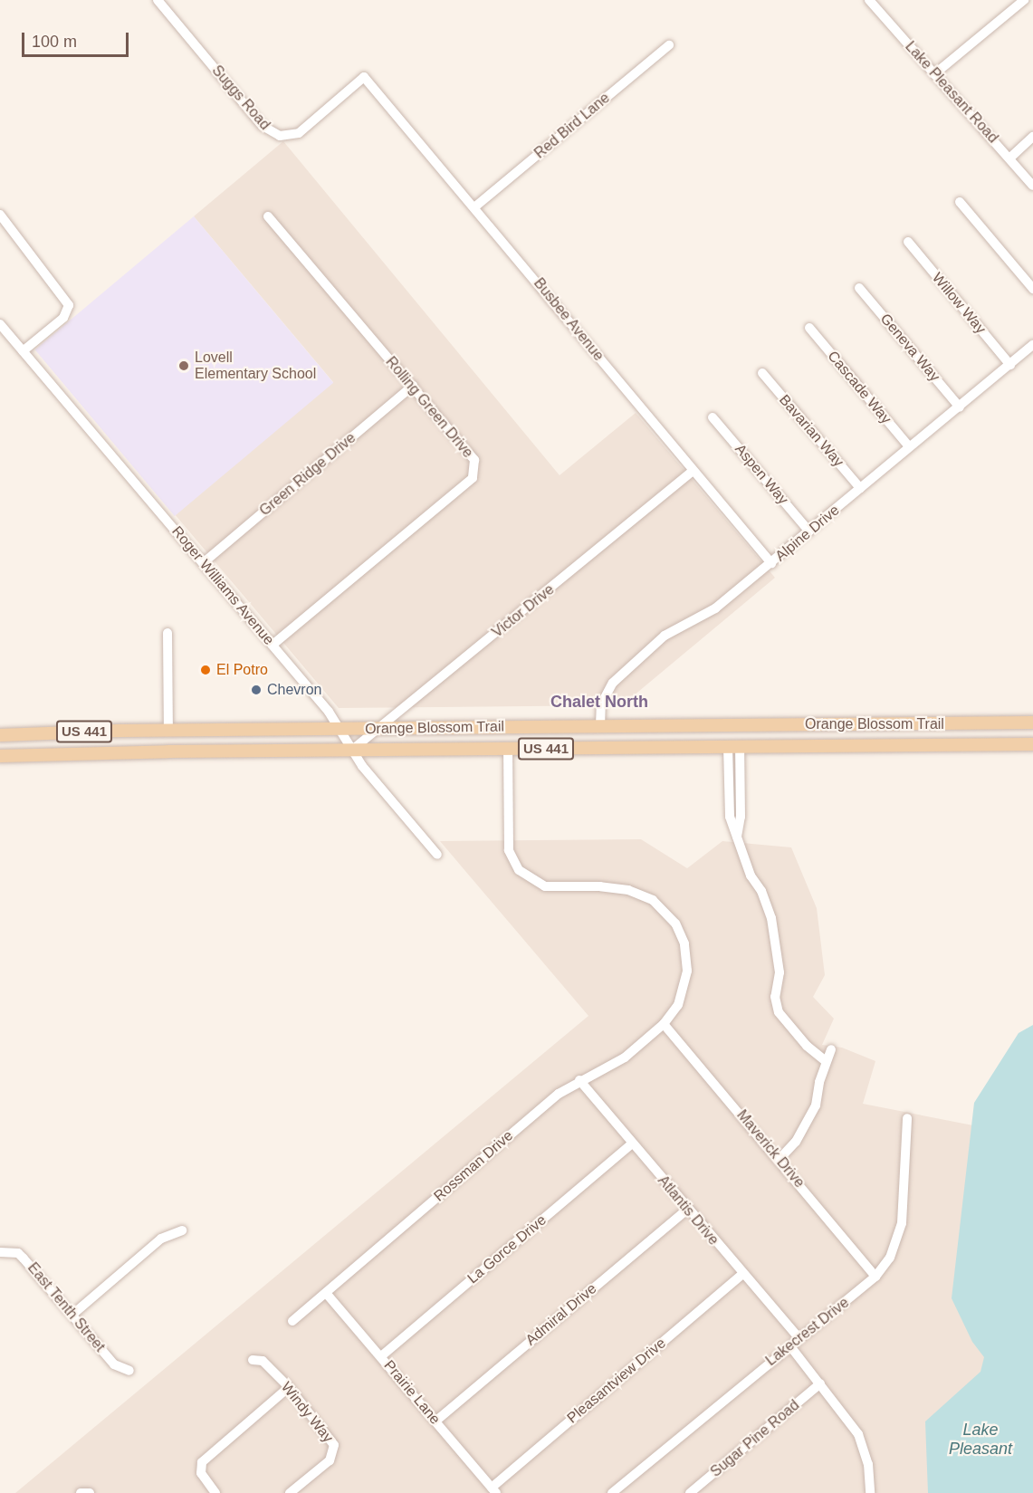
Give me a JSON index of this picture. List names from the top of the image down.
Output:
{
  "streets": {
    "main road": ["Orange Blossom Trail", "US 441"],
    "street": [
      "Lake Pleasant Road",
      "Suggs Road",
      "Red Bird Lane",
      "Willow Way",
      "Busbee Avenue",
      "Geneva Way",
      "Cascade Way",
      "Rolling Green Drive",
      "Bavarian Way",
      "Green Ridge Drive",
      "Aspen Way",
      "Alpine Drive",
      "Roger Williams Avenue",
      "Victor Drive",
      "Maverick Drive",
      "Rossman Drive",
      "Atlantis Drive",
      "La Gorce Drive",
      "East Tenth Street",
      "Admiral Drive",
      "Lakecrest Drive",
      "Pleasantview Drive",
      "Prairie Lane",
      "Windy Way",
      "Sugar Pine Road"
    ]
  },
  "crossings": [
    ["Suggs Road", "Busbee Avenue"],
    ["Red Bird Lane", "Busbee Avenue"],
    ["Willow Way", "Alpine Drive"],
    ["Busbee Avenue", "Alpine Drive"],
    ["Busbee Avenue", "Victor Drive"],
    ["Geneva Way", "Alpine Drive"],
    ["Cascade Way", "Alpine Drive"],
    ["Rolling Green Drive", "Green Ridge Drive"],
    ["Rolling Green Drive", "Roger Williams Avenue"],
    ["Bavarian Way", "Alpine Drive"],
    ["Green Ridge Drive", "Roger Williams Avenue"],
    ["Aspen Way", "Alpine Drive"],
    ["Alpine Drive", "Orange Blossom Trail"],
    ["Roger Williams Avenue", "Victor Drive"],
    ["Roger Williams Avenue", "Orange Blossom Trail"],
    ["Victor Drive", "Orange Blossom Trail"],
    ["Orange Blossom Trail", "Rossman Drive"],
    ["Maverick Drive", "Rossman Drive"],
    ["Maverick Drive", "Lakecrest Drive"],
    ["Rossman Drive", "Atlantis Drive"],
    ["Rossman Drive", "Prairie Lane"],
    ["Atlantis Drive", "La Gorce Drive"],
    ["Atlantis Drive", "Admiral Drive"],
    ["Atlantis Drive", "Lakecrest Drive"],
    ["Atlantis Drive", "Pleasantview Drive"],
    ["La Gorce Drive", "Prairie Lane"],
    ["Admiral Drive", "Prairie Lane"],
    ["Pleasantview Drive", "Prairie Lane"]
  ],
  "districts": ["Chalet North"],
  "water": ["Lake Pleasant"],
  "places": ["Lovell Elementary School", "El Potro", "Chevron"],
  "scale_bar": "100 m"
}
